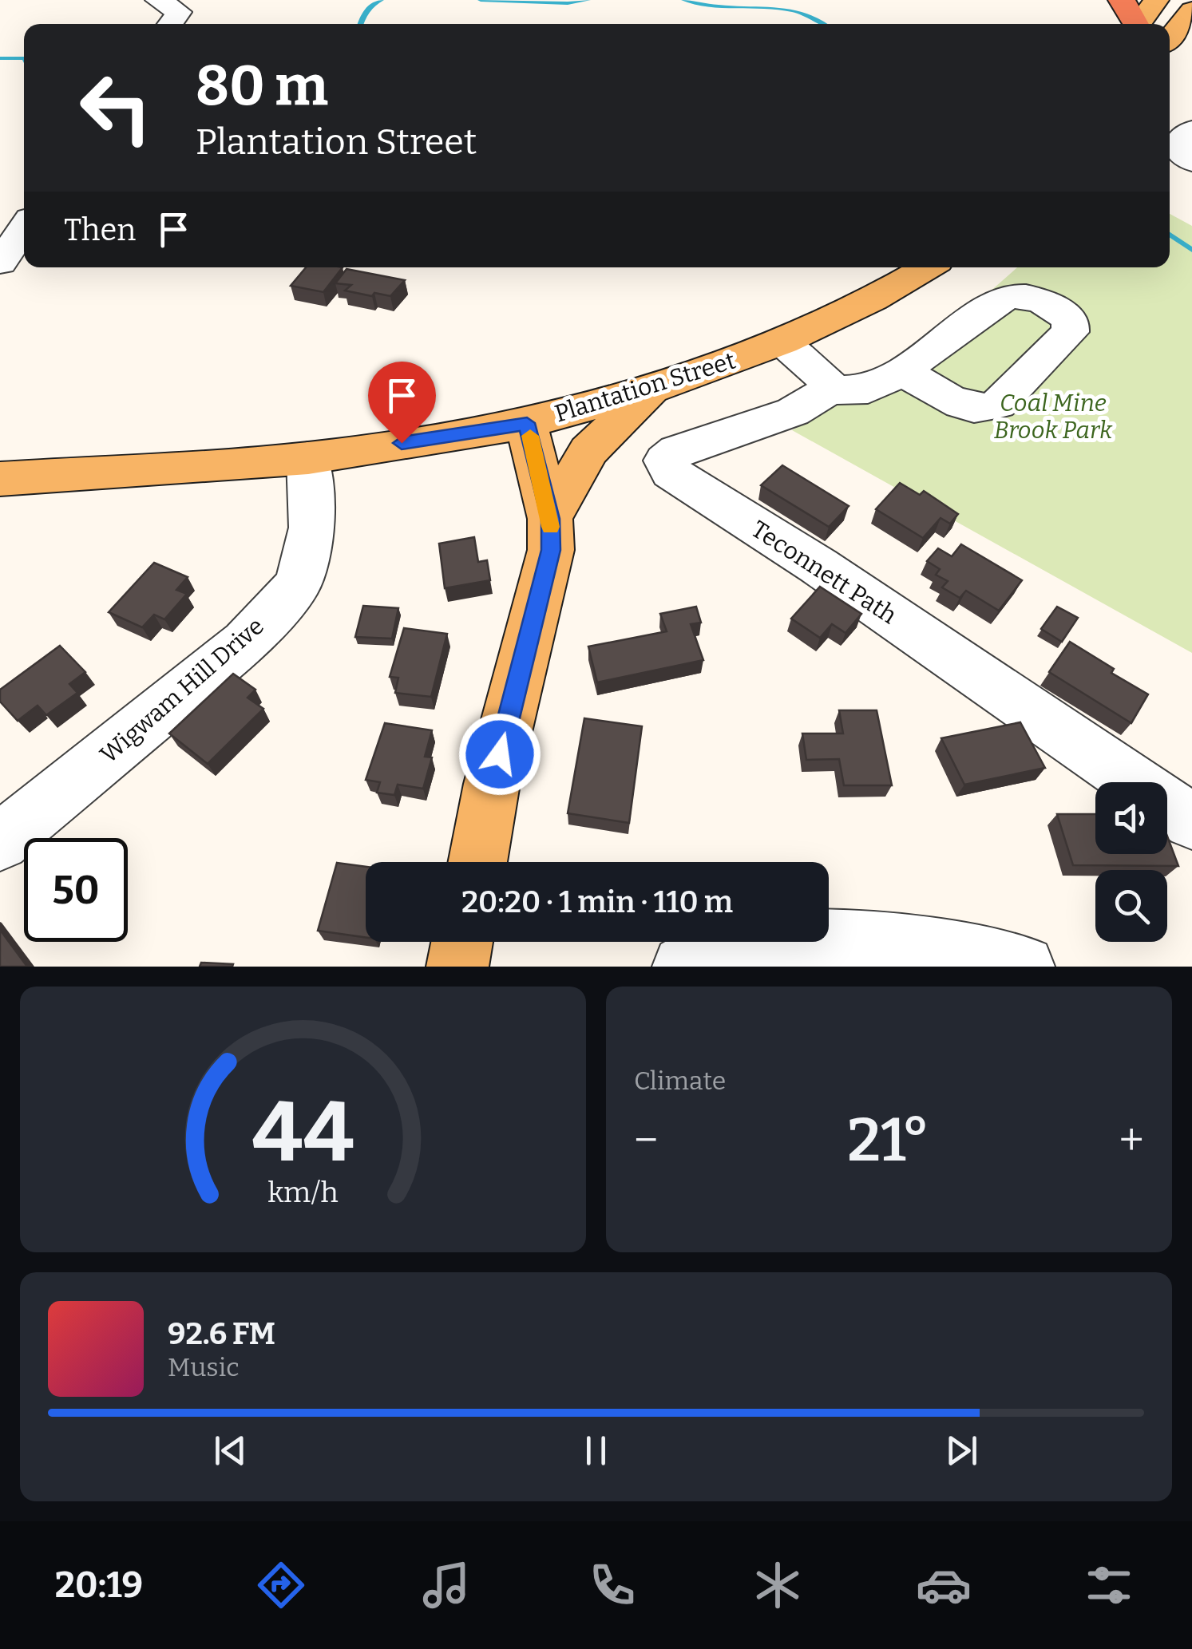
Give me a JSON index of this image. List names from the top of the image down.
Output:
{
  "streets": {
    "main road": ["Plantation Street"],
    "street": ["Teconnett Path", "Wigwam Hill Drive"]
  },
  "crossings": [
    ["Plantation Street", "Wigwam Hill Drive"]
  ],
  "parks": ["Coal Mine Brook Park"],
  "page": {
    "turn": ["80 m", "Plantation Street"],
    "then": "Then",
    "limit": "50",
    "trip": "20:20 · 1 min · 110 m",
    "tile": "Climate",
    "heat": ["−", "21°", "+"],
    "song": ["92.6 FM", "Music"],
    "tabs": "20:19",
    "gauge": ["44", "km/h"]
  }
}
